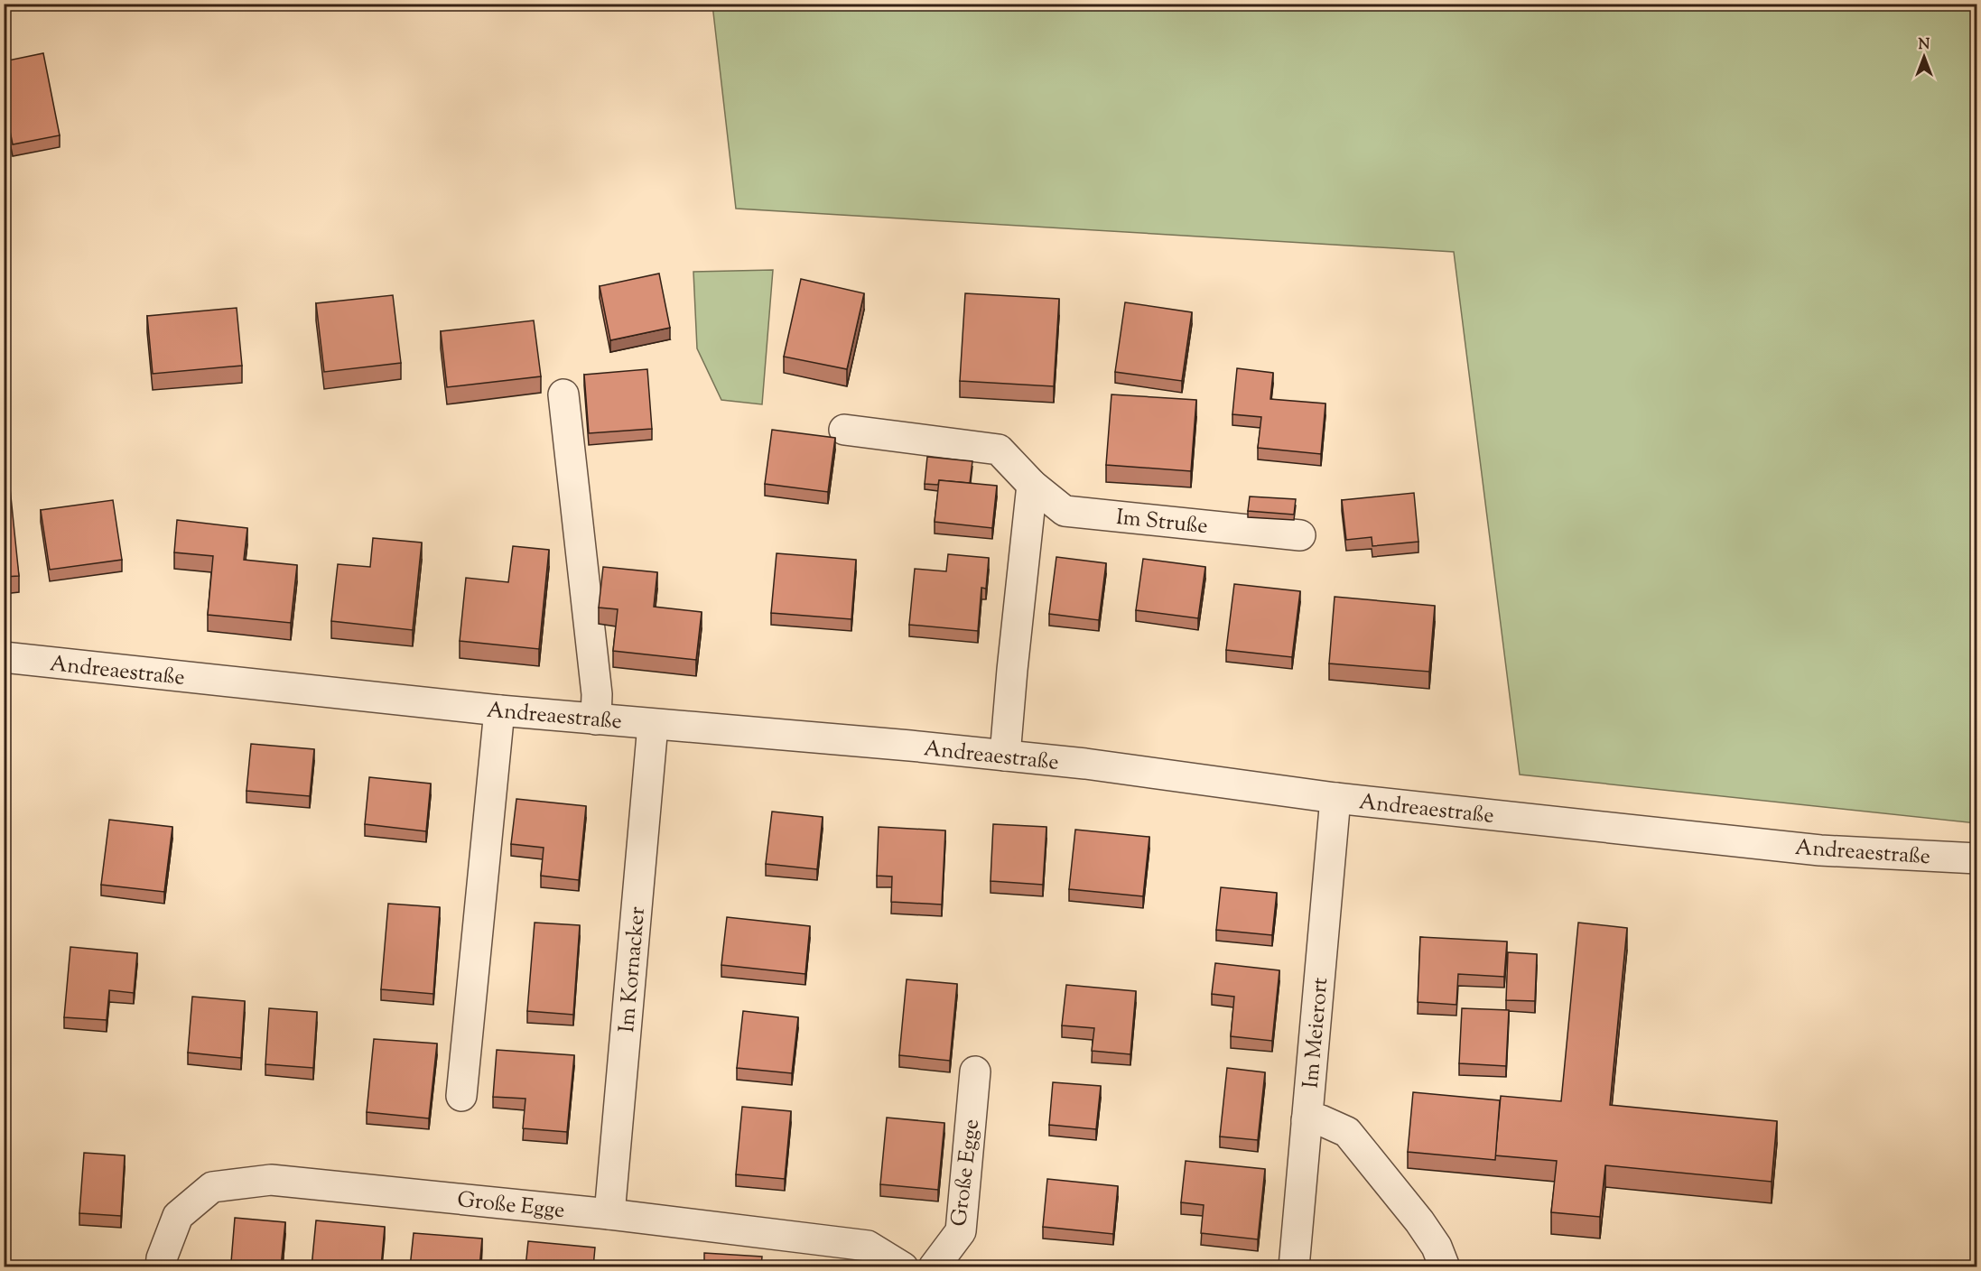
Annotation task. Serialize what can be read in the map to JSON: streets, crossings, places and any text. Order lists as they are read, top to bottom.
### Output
{
  "streets": {
    "street": [
      "Im Struße",
      "Andreaestraße",
      "Im Kornacker",
      "Im Meierort",
      "Große Egge"
    ]
  },
  "crossings": [
    ["Andreaestraße", "Im Kornacker"],
    ["Andreaestraße", "Im Meierort"],
    ["Im Kornacker", "Große Egge"]
  ],
  "north": "top"
}
